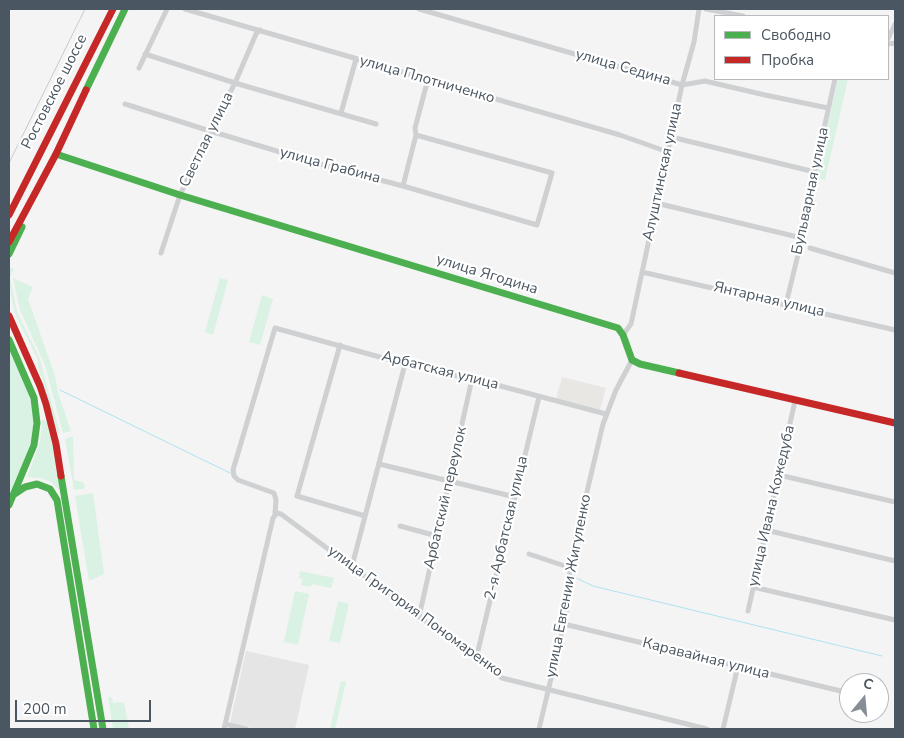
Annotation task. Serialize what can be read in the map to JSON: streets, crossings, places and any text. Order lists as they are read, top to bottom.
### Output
{
  "streets": {
    "main road": ["Ростовское шоссе", "улица Ягодина"],
    "street": [
      "улица Седина",
      "улица Плотниченко",
      "Светлая улица",
      "улица Грабина",
      "Алуштинская улица",
      "Бульварная улица",
      "Янтарная улица",
      "Арбатская улица",
      "Арбатский переулок",
      "улица Ивана Кожедуба",
      "2-я Арбатская улица",
      "улица Евгении Жигуленко",
      "улица Григория Пономаренко",
      "Каравайная улица"
    ]
  },
  "crossings": [
    ["улица Седина", "Алуштинская улица"],
    ["улица Седина", "Бульварная улица"],
    ["улица Плотниченко", "Светлая улица"],
    ["улица Плотниченко", "Алуштинская улица"],
    ["Ростовское шоссе", "улица Ягодина"],
    ["Светлая улица", "улица Грабина"],
    ["Светлая улица", "улица Ягодина"],
    ["Алуштинская улица", "улица Ягодина"],
    ["Алуштинская улица", "Янтарная улица"],
    ["Бульварная улица", "Янтарная улица"],
    ["Арбатская улица", "Арбатский переулок"],
    ["Арбатская улица", "2-я Арбатская улица"],
    ["Арбатская улица", "улица Евгении Жигуленко"],
    ["Арбатская улица", "улица Григория Пономаренко"],
    ["Арбатский переулок", "улица Григория Пономаренко"],
    ["2-я Арбатская улица", "улица Григория Пономаренко"],
    ["улица Евгении Жигуленко", "улица Григория Пономаренко"],
    ["улица Евгении Жигуленко", "Каравайная улица"]
  ],
  "legend": ["Свободно", "Пробка"],
  "scale_bar": "200 m",
  "north": "top"
}
